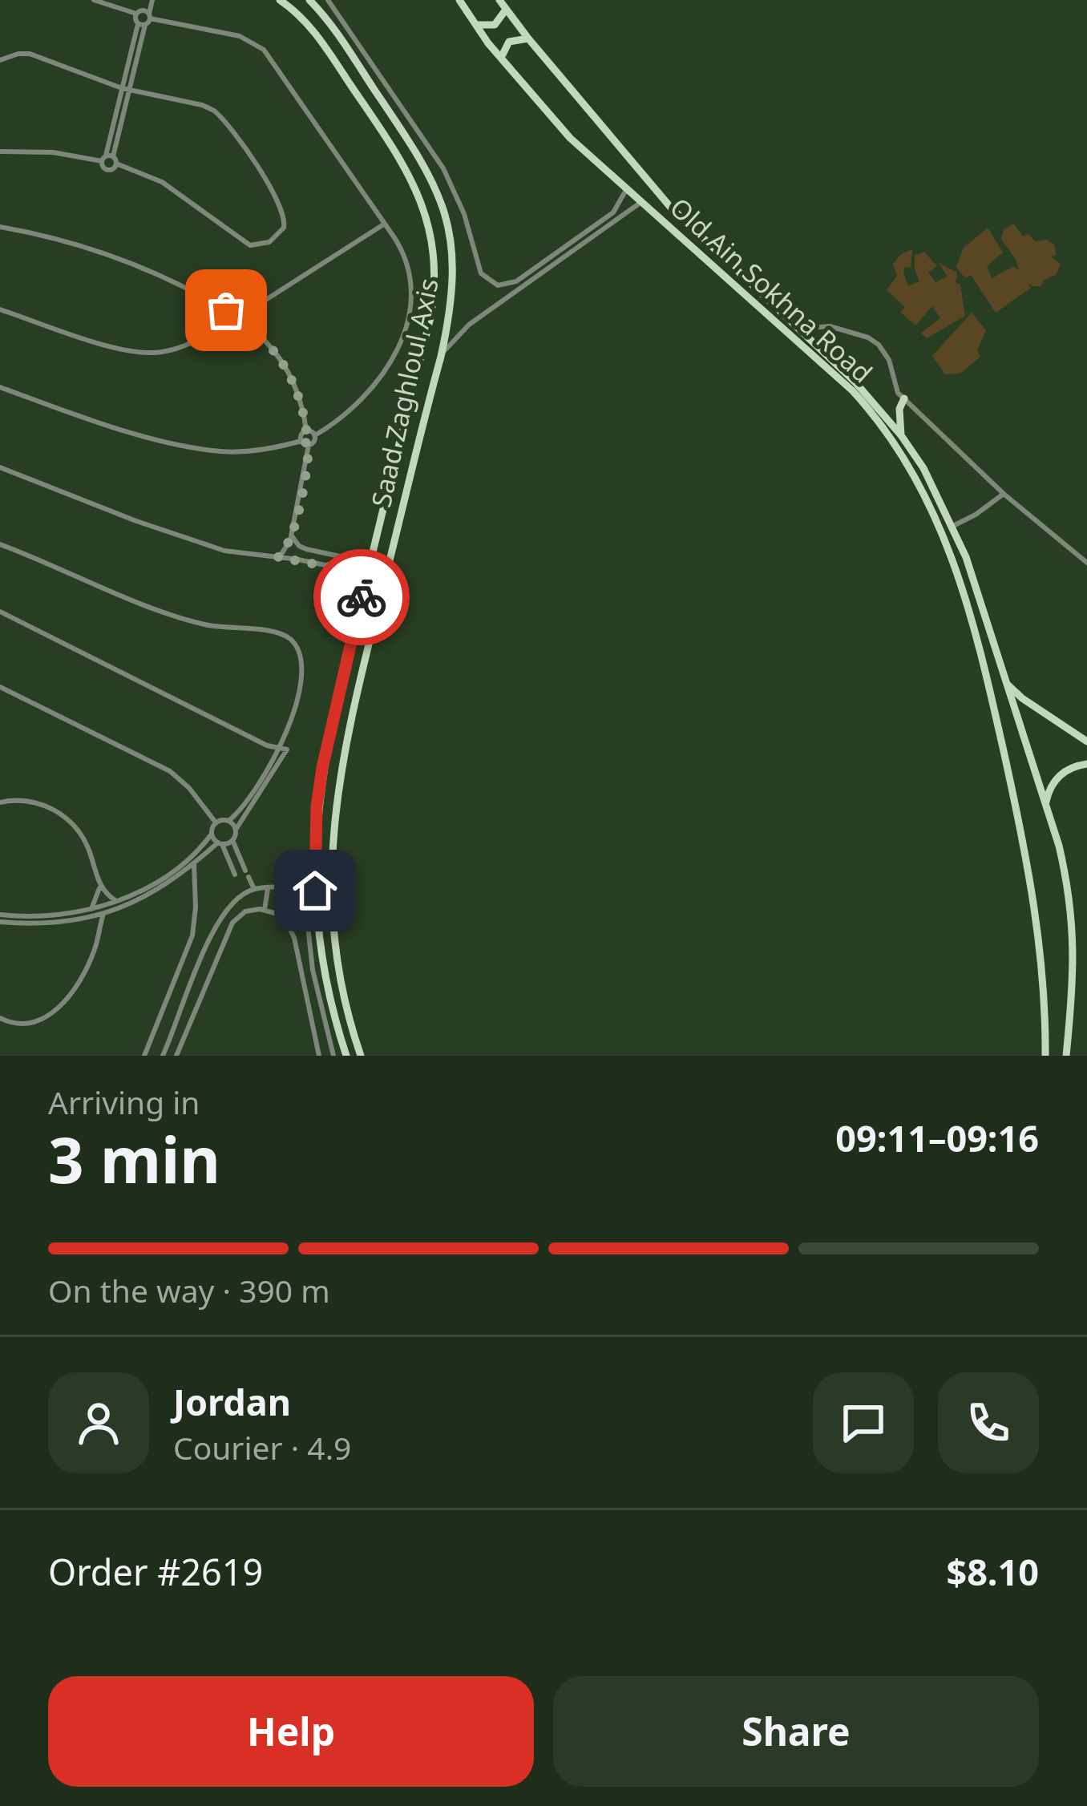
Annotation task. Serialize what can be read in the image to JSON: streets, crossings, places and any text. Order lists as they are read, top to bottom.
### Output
{
  "streets": {
    "main road": ["Old Ain Sokhna Road", "Saad Zaghloul Axis"]
  },
  "page": {
    "heading": ["3 min", "Arriving in", "09:11–09:16"],
    "panel": [
      "Jordan",
      "Courier · 4.9",
      "Order #2619",
      "$8.10"
    ],
    "bar": "On the way · 390 m",
    "buttons": ["Help", "Share"]
  }
}
